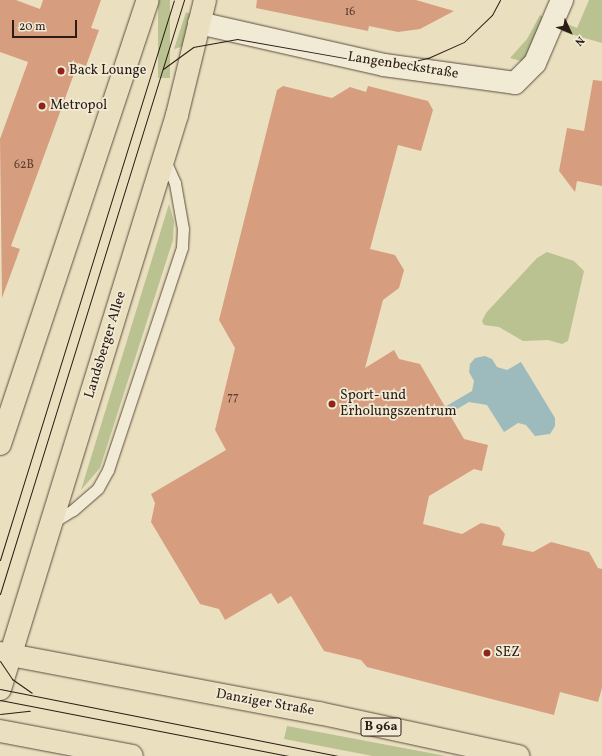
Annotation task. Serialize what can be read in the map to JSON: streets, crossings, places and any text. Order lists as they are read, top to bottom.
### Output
{
  "streets": {
    "main road": ["Landsberger Allee", "Danziger Straße", "B 96a"],
    "street": ["Langenbeckstraße"]
  },
  "crossings": [
    ["Langenbeckstraße", "Landsberger Allee"],
    ["Landsberger Allee", "Danziger Straße"]
  ],
  "places": [
    "Back Lounge",
    "Metropol",
    "Sport- und Erholungszentrum",
    "SEZ"
  ],
  "house_numbers": ["16", "62B", "77"],
  "scale_bar": "20 m",
  "north": "bottom right"
}
